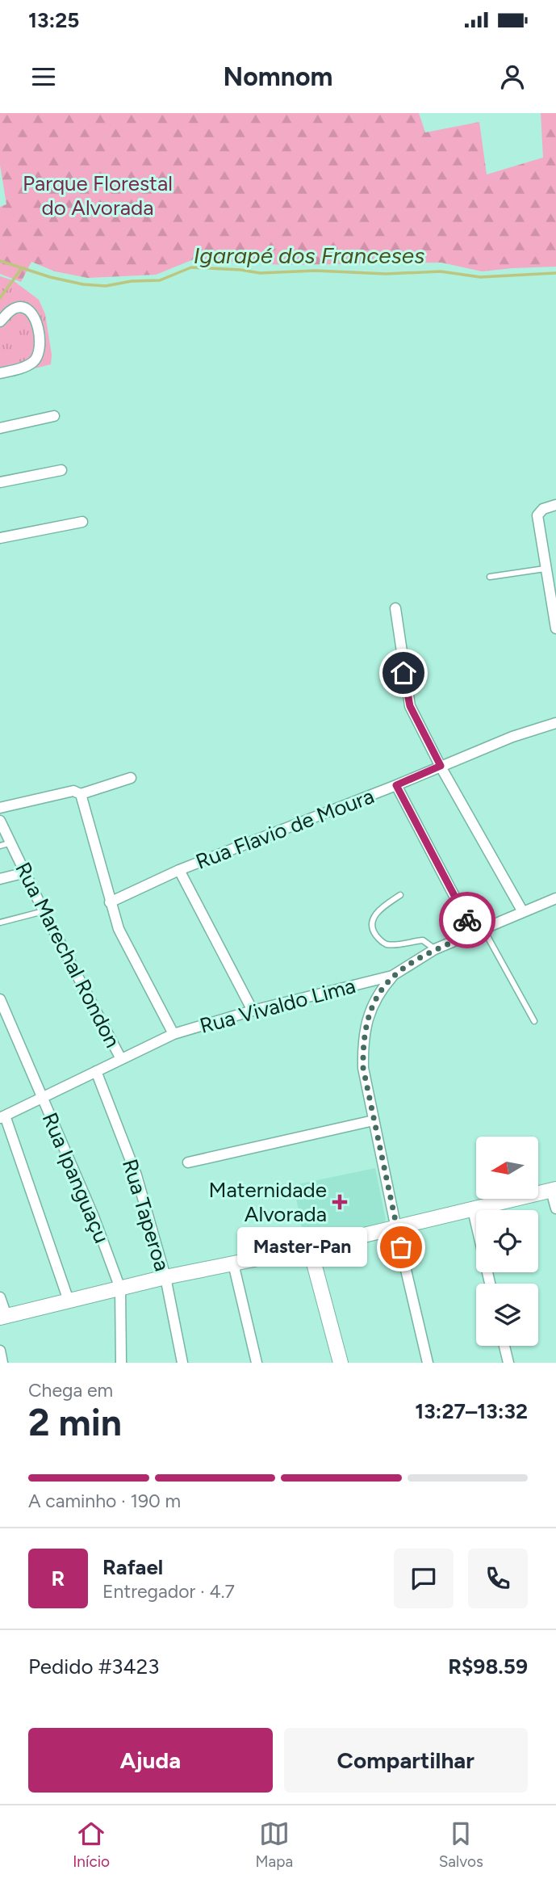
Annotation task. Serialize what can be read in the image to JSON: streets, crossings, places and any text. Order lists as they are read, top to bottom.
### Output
{
  "streets": {
    "street": [
      "Rua Flavio de Moura",
      "Rua Marechal Rondon",
      "Rua Vivaldo Lima",
      "Rua Ipanguaçu",
      "Rua Taperoa"
    ]
  },
  "crossings": [
    ["Rua Marechal Rondon", "Rua Vivaldo Lima"],
    ["Rua Vivaldo Lima", "Rua Ipanguaçu"],
    ["Rua Vivaldo Lima", "Rua Taperoa"]
  ],
  "water": ["Igarapé dos Franceses"],
  "parks": ["Parque Florestal do Alvorada"],
  "places": {
    "health": ["Maternidade Alvorada"],
    "other": ["Master-Pan"]
  },
  "north": "left",
  "page": {
    "status": "13:25",
    "header": "Nomnom",
    "bubble": "Master-Pan",
    "heading": ["2 min", "Chega em", "13:27–13:32"],
    "panel": [
      "Rafael",
      "Entregador · 4.7",
      "Pedido #3423",
      "R$98.59"
    ],
    "bar": "A caminho · 190 m",
    "round": "R",
    "buttons": ["Ajuda", "Compartilhar"],
    "tabs": ["Início", "Mapa", "Salvos"]
  }
}
